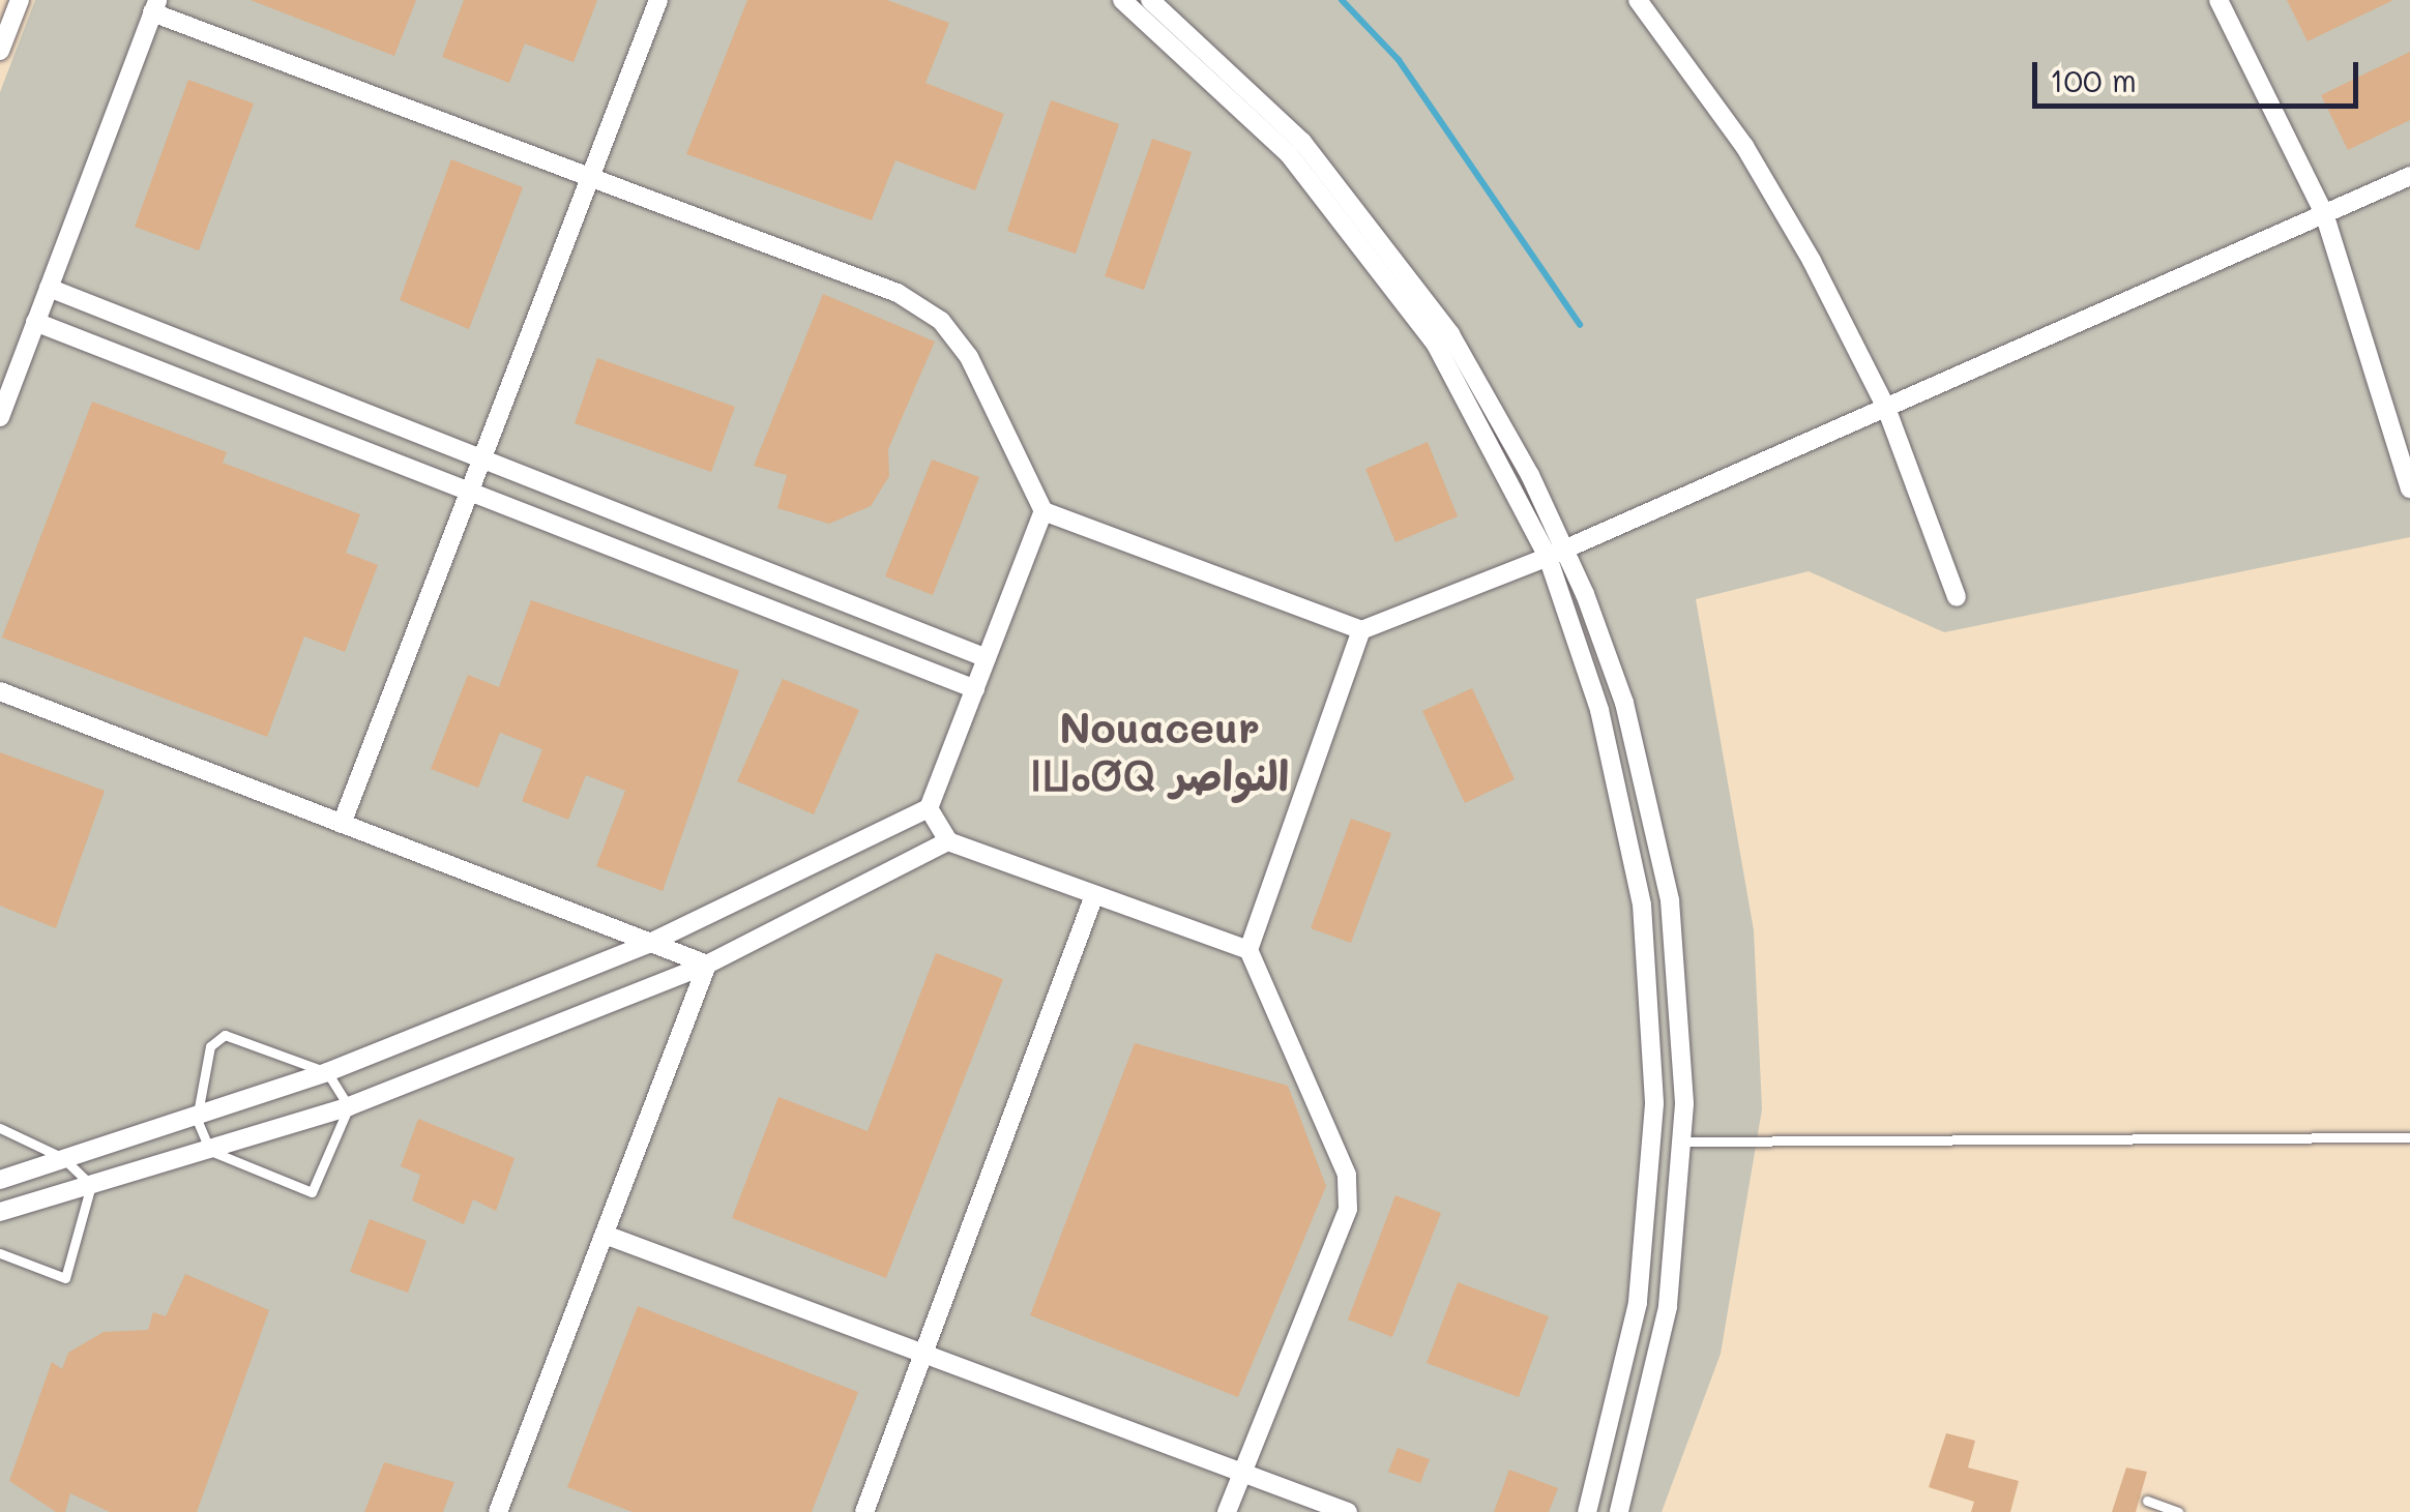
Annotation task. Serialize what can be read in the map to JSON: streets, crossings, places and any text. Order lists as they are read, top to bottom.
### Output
{
  "districts": ["Nouaceur ⵏⵡⴰⵚⵕ النواصر"],
  "scale_bar": "100 m"
}
